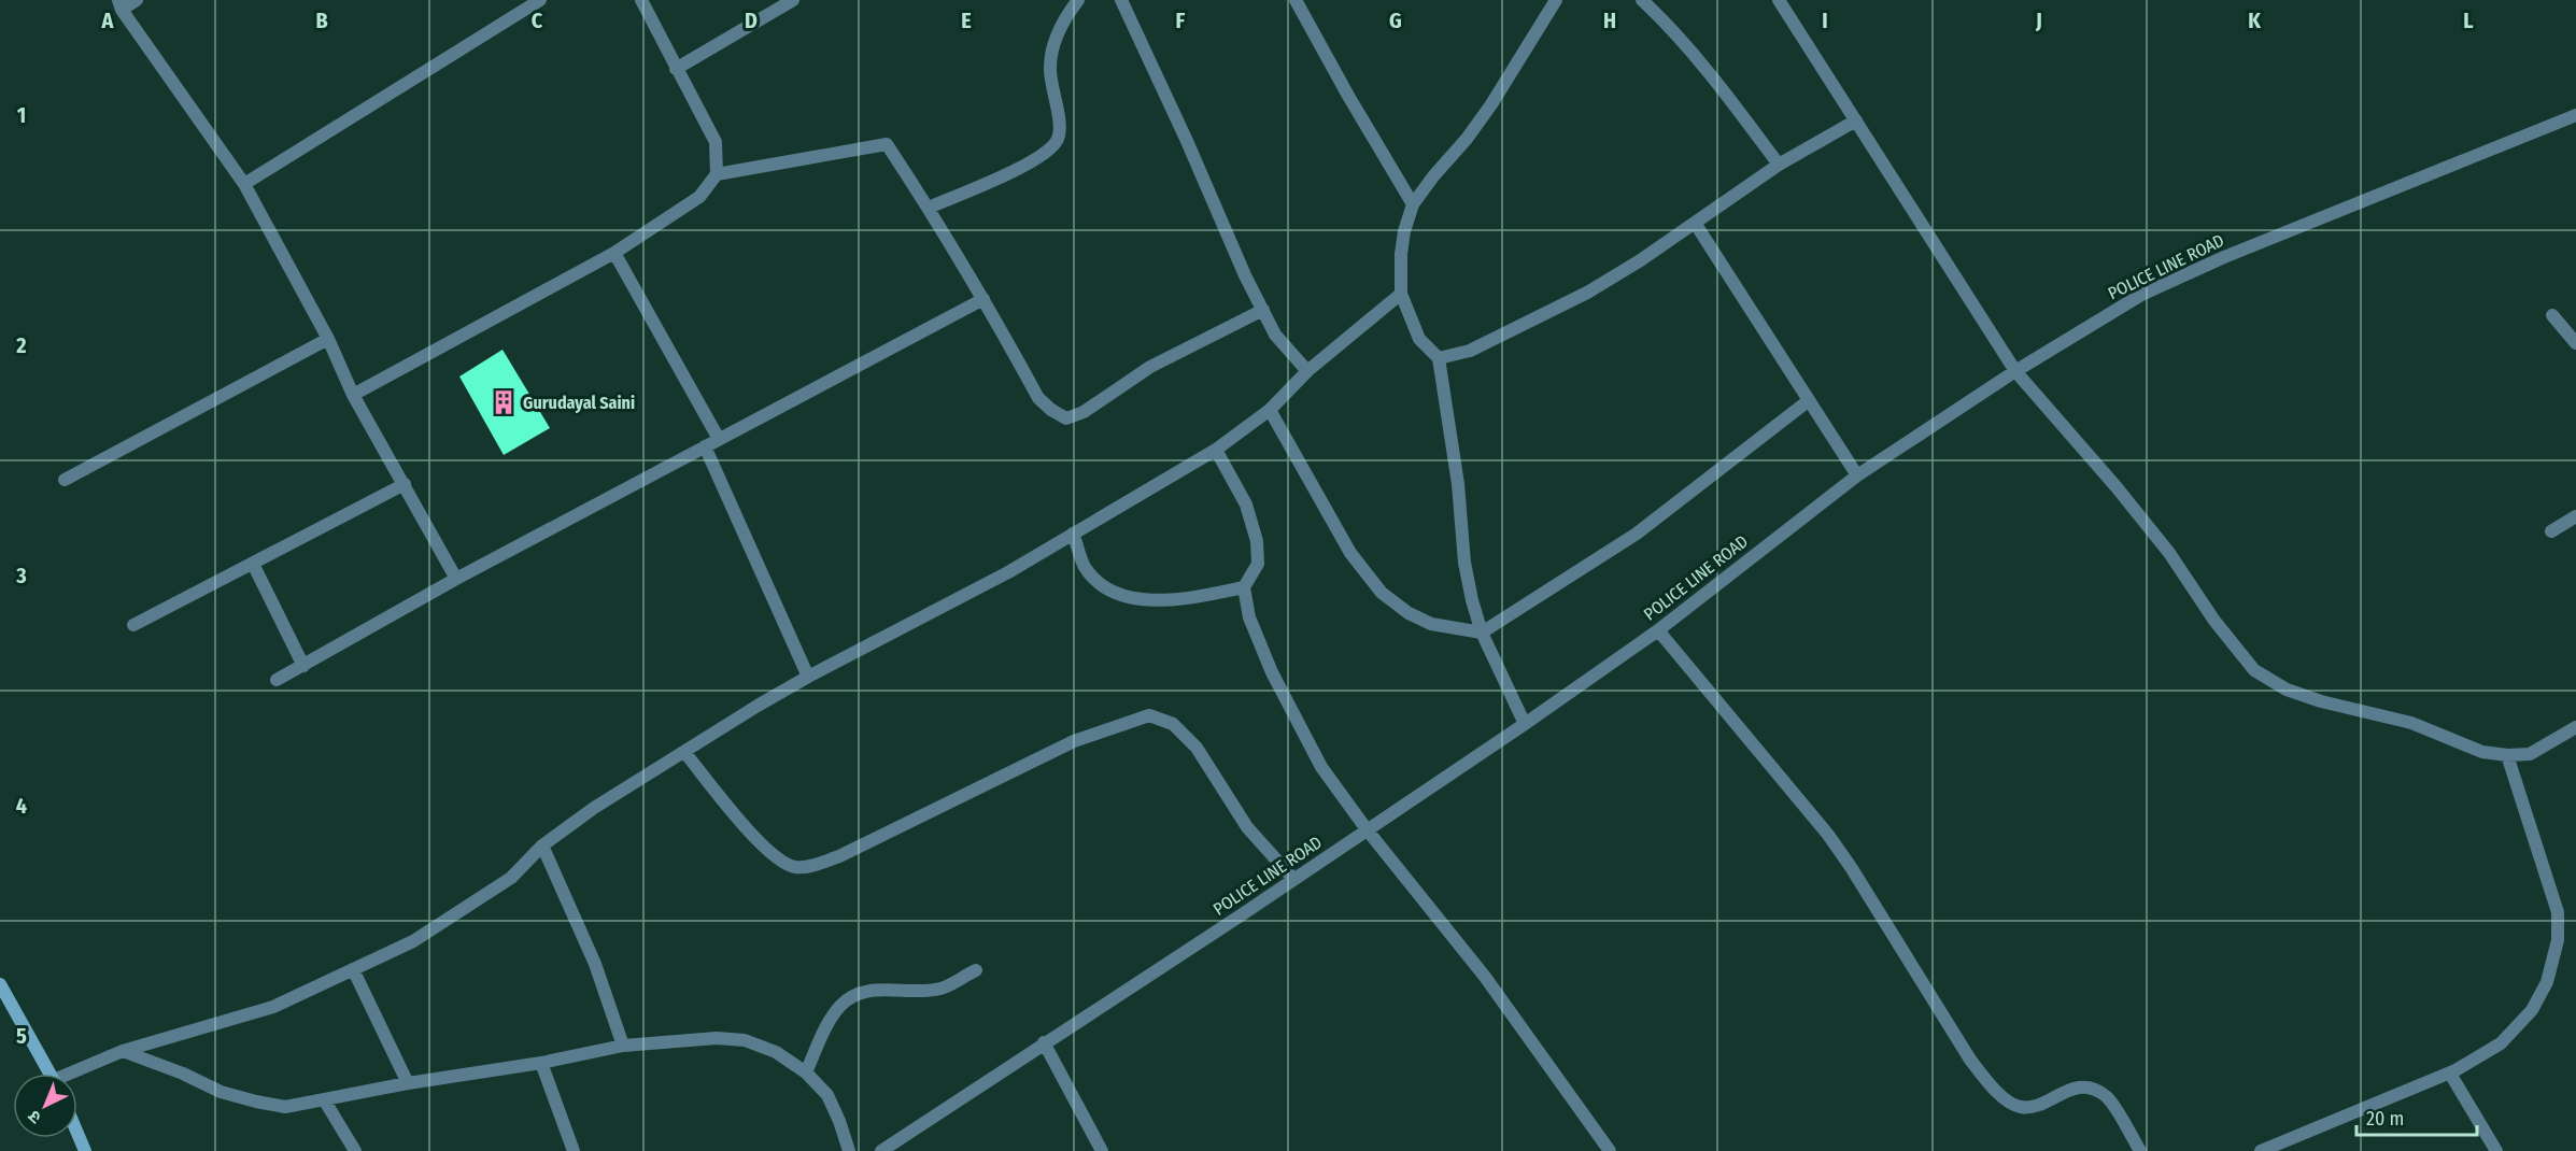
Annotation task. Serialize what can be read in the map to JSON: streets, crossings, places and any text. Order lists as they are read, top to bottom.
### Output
{
  "streets": {
    "street": ["POLICE LINE ROAD"]
  },
  "places": {
    "building": ["Gurudayal Saini"]
  },
  "scale_bar": "20 m",
  "north": "bottom left",
  "grid": {
    "columns": [
      "A",
      "B",
      "C",
      "D",
      "E",
      "F",
      "G",
      "H",
      "I",
      "J",
      "K",
      "L"
    ],
    "rows": [
      "1",
      "2",
      "3",
      "4",
      "5"
    ]
  }
}
